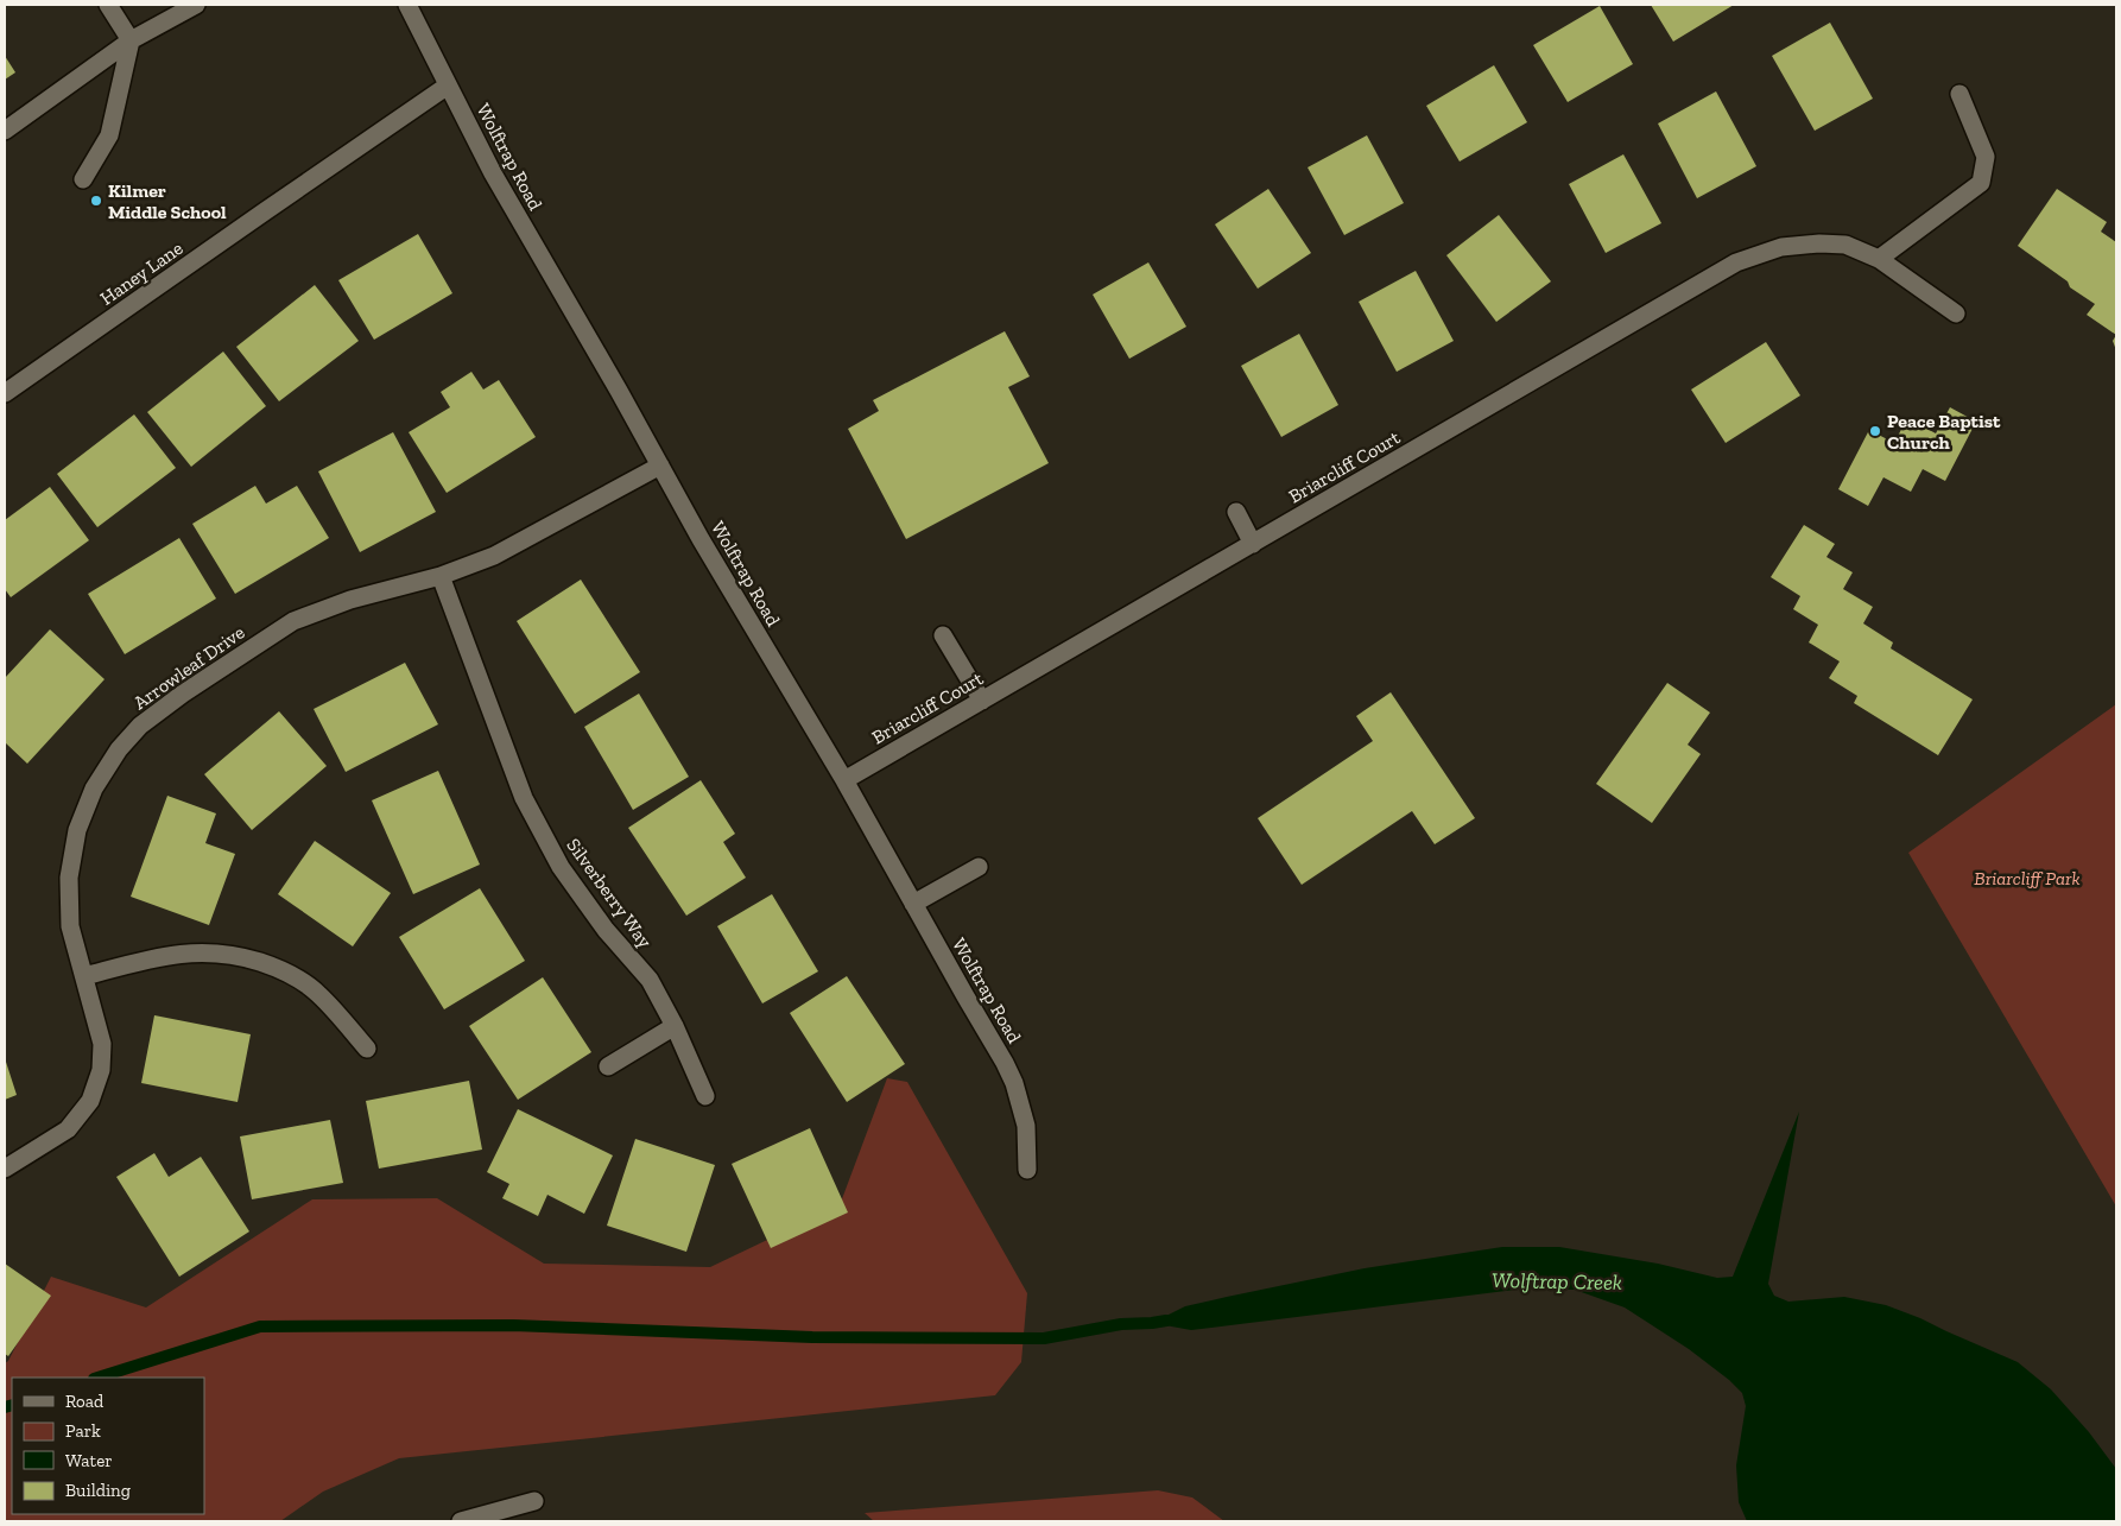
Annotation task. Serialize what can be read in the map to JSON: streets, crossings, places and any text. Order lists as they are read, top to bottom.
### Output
{
  "streets": {
    "street": [
      "Wolftrap Road",
      "Haney Lane",
      "Briarcliff Court",
      "Arrowleaf Drive",
      "Silverberry Way"
    ]
  },
  "crossings": [
    ["Wolftrap Road", "Haney Lane"],
    ["Wolftrap Road", "Briarcliff Court"],
    ["Wolftrap Road", "Arrowleaf Drive"],
    ["Arrowleaf Drive", "Silverberry Way"]
  ],
  "water": ["Wolftrap Creek"],
  "parks": ["Briarcliff Park"],
  "places": ["Kilmer Middle School", "Peace Baptist Church"],
  "legend": [
    "Road",
    "Park",
    "Water",
    "Building"
  ]
}
